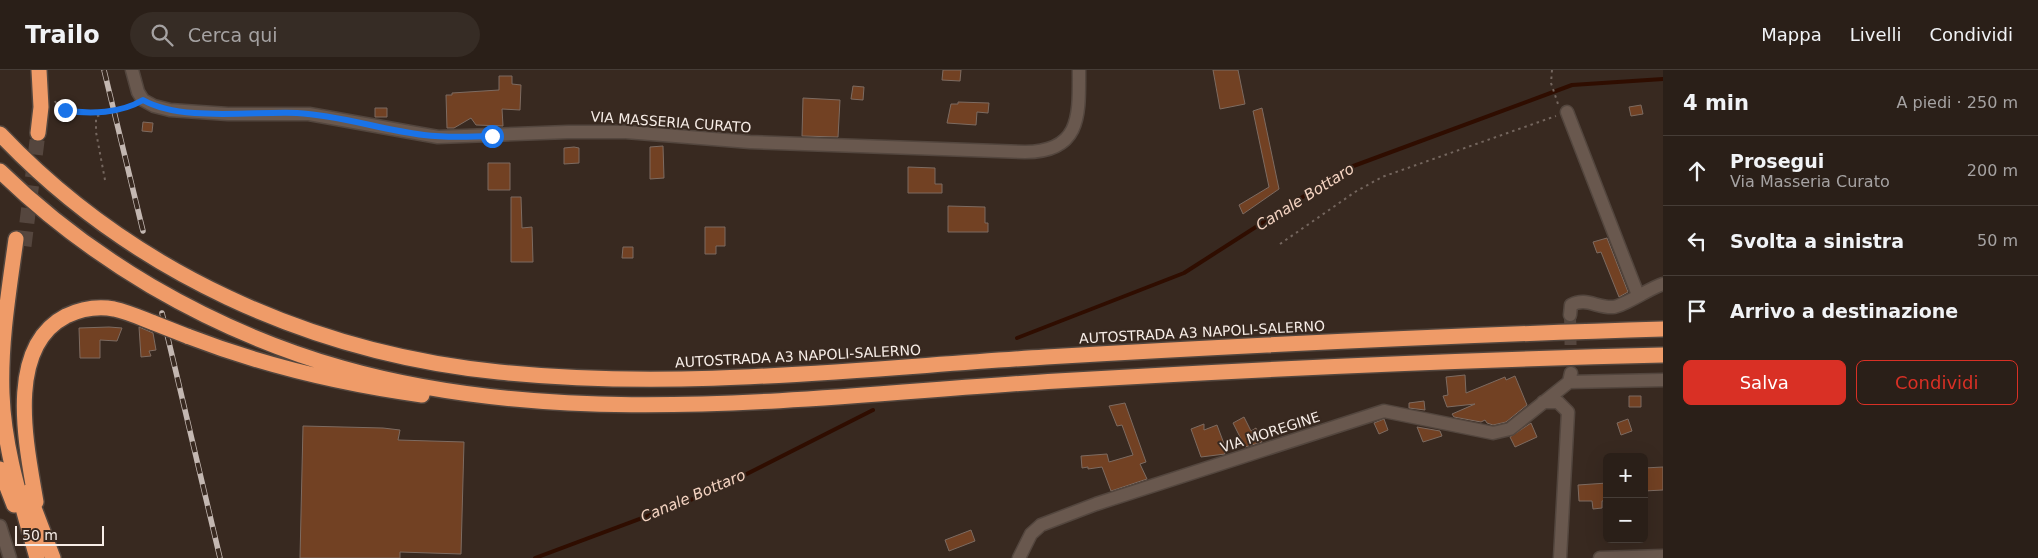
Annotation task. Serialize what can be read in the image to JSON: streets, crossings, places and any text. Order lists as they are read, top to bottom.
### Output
{
  "streets": {
    "highway": ["AUTOSTRADA A3 NAPOLI-SALERNO"],
    "street": ["VIA MASSERIA CURATO", "VIA MOREGINE"]
  },
  "water": ["Canale Bottaro"],
  "scale_bar": "50 m",
  "page": {
    "header": "Trailo",
    "search": "Cerca qui",
    "nav": ["Mappa", "Livelli", "Condividi"],
    "heading": ["4 min", "A piedi · 250 m"],
    "list": [
      ["Prosegui", "Via Masseria Curato", "200 m"],
      ["Svolta a sinistra", "50 m"],
      "Arrivo a destinazione"
    ],
    "buttons": ["Salva", "Condividi"],
    "map_buttons": ["+", "−"],
    "scale": "50 m"
  }
}
